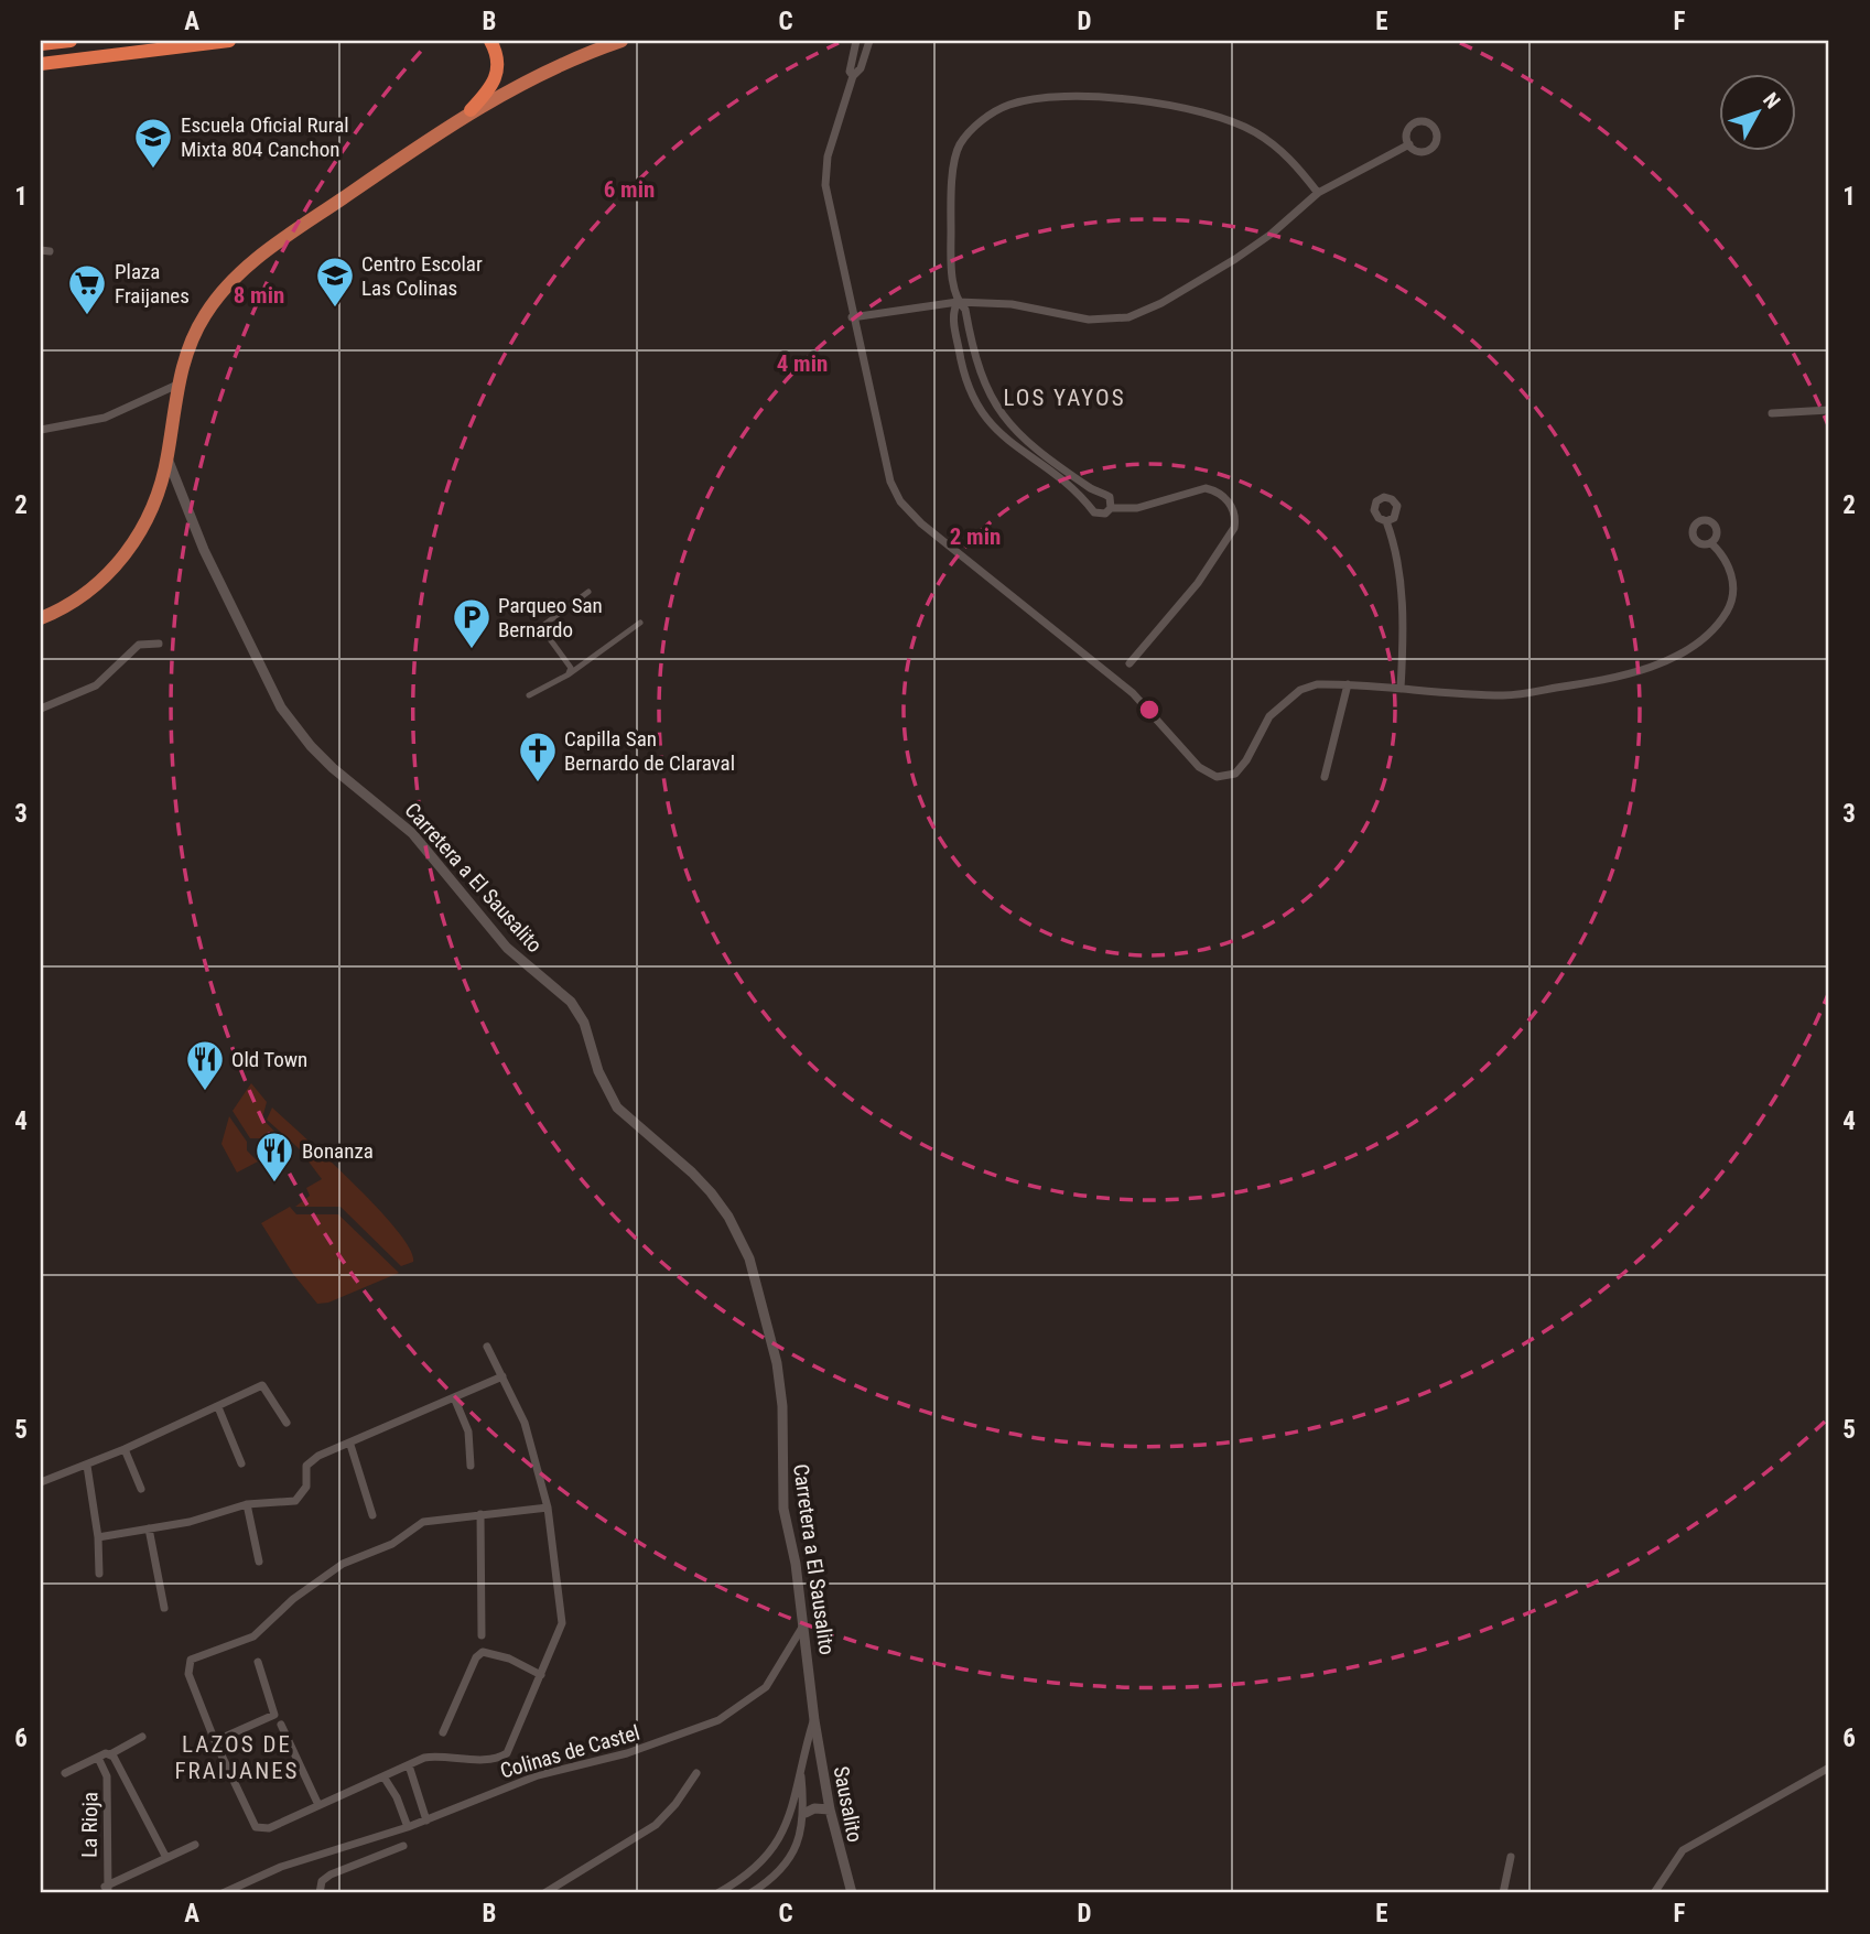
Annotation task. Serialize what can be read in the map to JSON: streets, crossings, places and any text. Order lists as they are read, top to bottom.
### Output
{
  "streets": {
    "street": [
      "Carretera a El Sausalito",
      "Colinas de Castel",
      "Sausalito",
      "La Rioja"
    ]
  },
  "crossings": [
    ["Carretera a El Sausalito", "Colinas de Castel"],
    ["Carretera a El Sausalito", "Sausalito"]
  ],
  "districts": ["LOS YAYOS", "LAZOS DE FRAIJANES"],
  "places": {
    "school or university": ["Escuela Oficial Rural Mixta 804 Canchon", "Centro Escolar Las Colinas"],
    "supermarket": ["Plaza Fraijanes"],
    "parking": ["Parqueo San Bernardo"],
    "church": ["Capilla San Bernardo de Claraval"],
    "restaurant": ["Old Town", "Bonanza"]
  },
  "north": "top right",
  "grid": {
    "columns": [
      "A",
      "B",
      "C",
      "D",
      "E",
      "F"
    ],
    "rows": [
      "1",
      "2",
      "3",
      "4",
      "5",
      "6"
    ]
  },
  "rings": [
    "6 min",
    "8 min",
    "4 min",
    "2 min"
  ]
}
